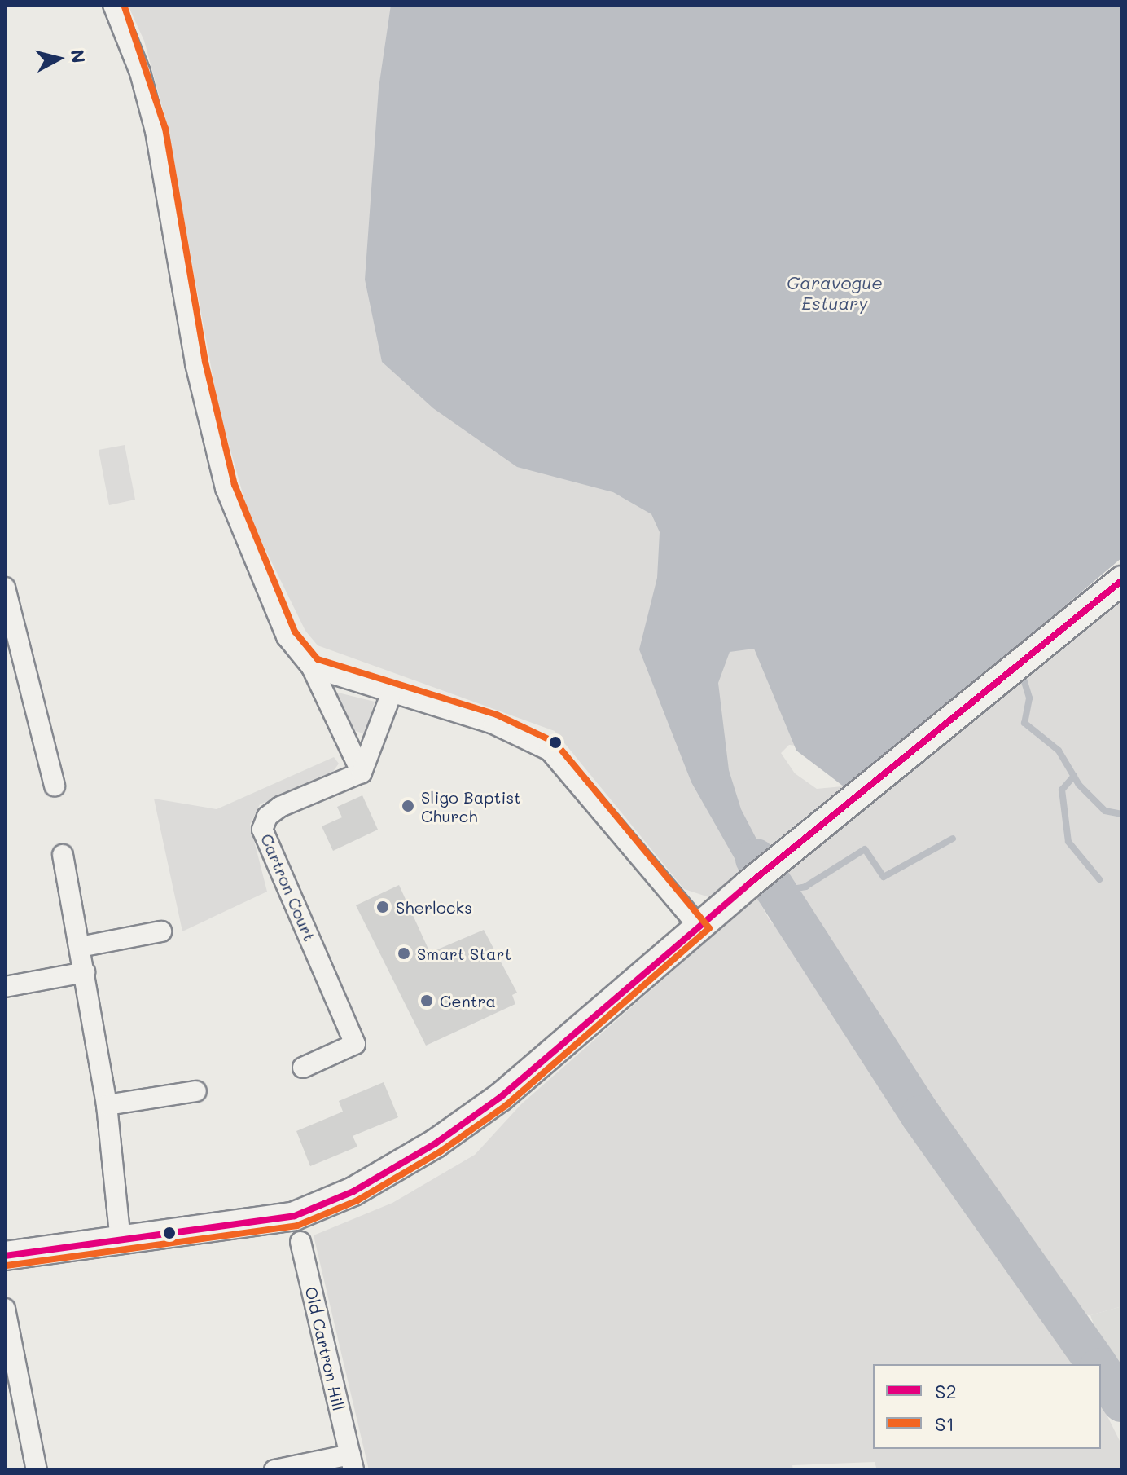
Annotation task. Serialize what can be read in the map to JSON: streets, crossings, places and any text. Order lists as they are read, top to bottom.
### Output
{
  "streets": {
    "street": ["Cartron Court", "Old Cartron Hill"]
  },
  "water": ["Garavogue Estuary"],
  "places": [
    "Sligo Baptist Church",
    "Sherlocks",
    "Smart Start",
    "Centra"
  ],
  "lines": ["transit line S1", "transit line S2"],
  "legend": ["S2", "S1"],
  "north": "right"
}
